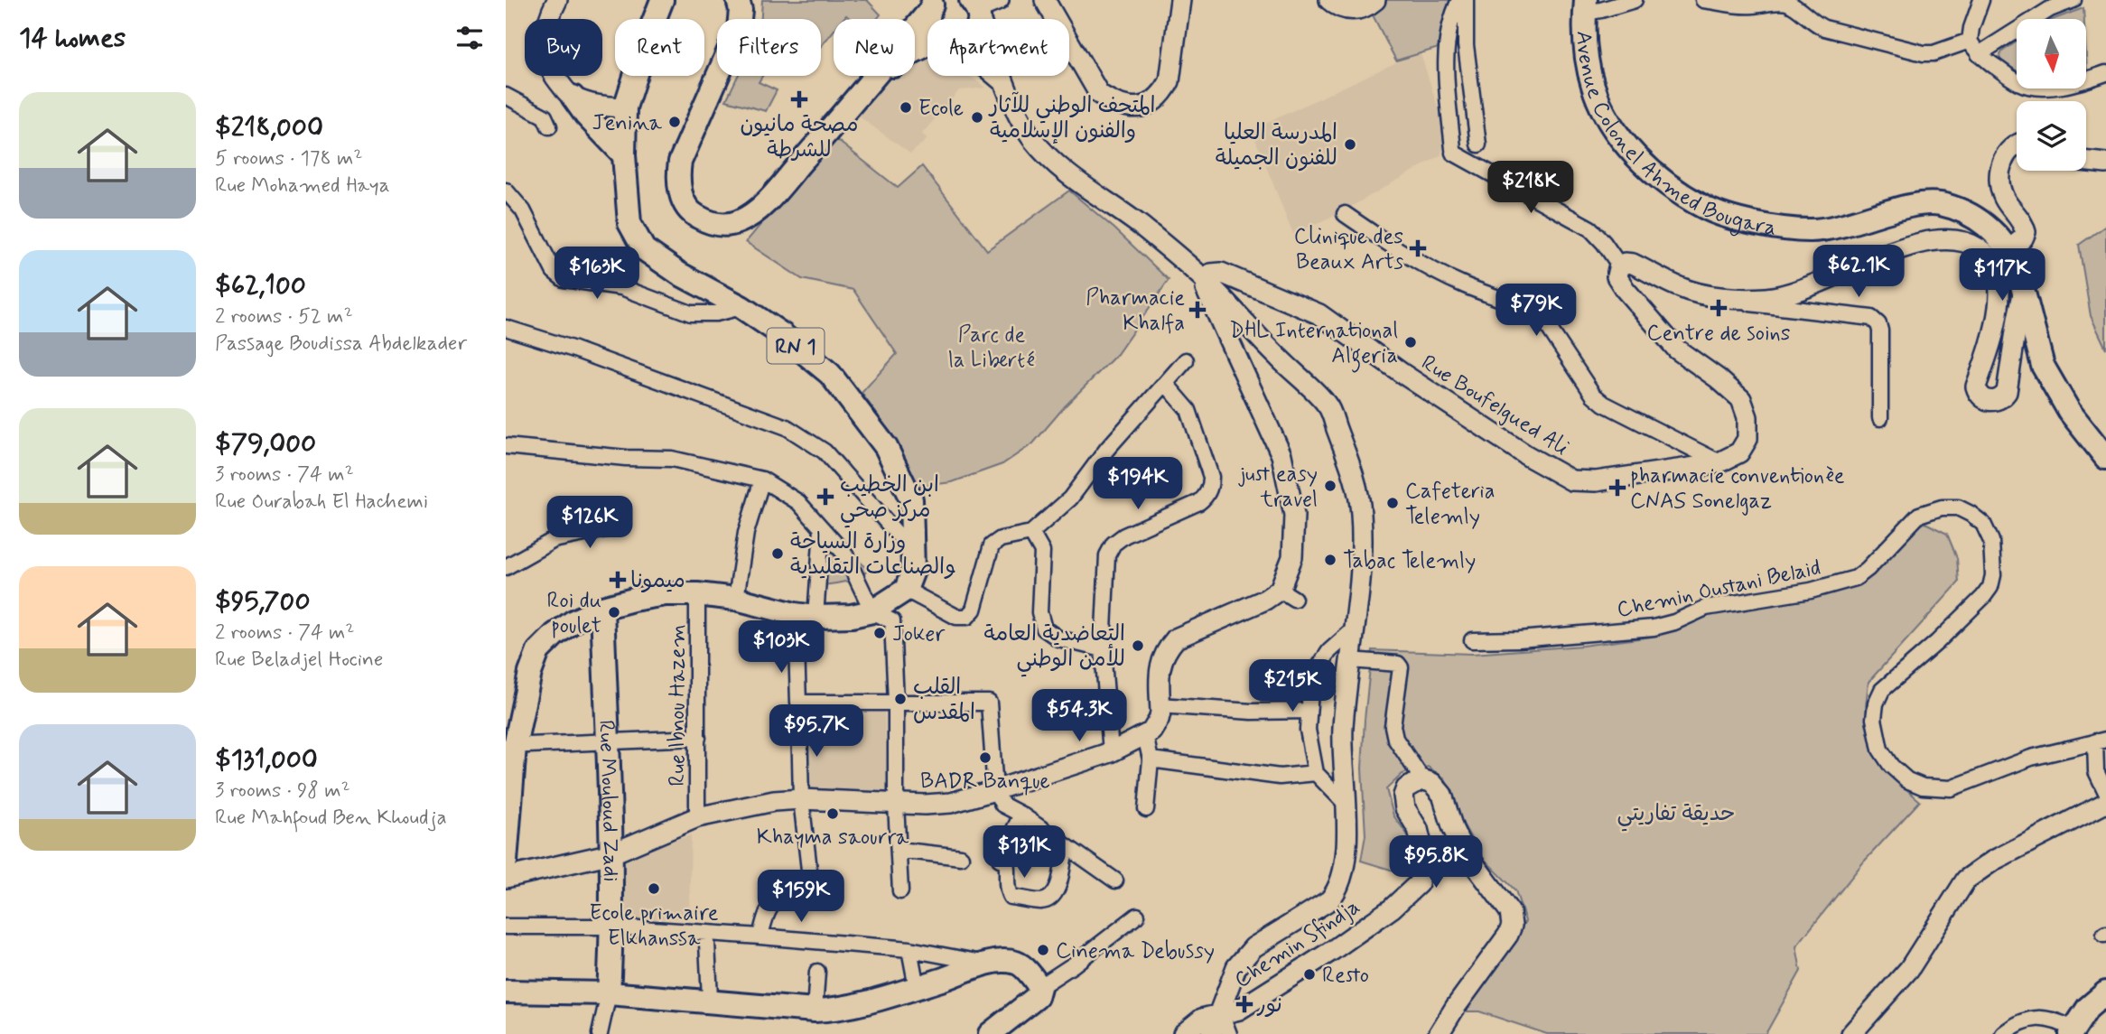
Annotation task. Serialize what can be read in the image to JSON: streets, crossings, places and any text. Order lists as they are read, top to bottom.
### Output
{
  "streets": {
    "main road": ["Avenue Colonel Ahmed Bougara", "RN 1", "Rue Mouloud Zadi"],
    "street": [
      "Rue Boufelgued Ali",
      "Chemin Oustani Belaid",
      "Rue Ibnou Hazem",
      "Chemin Sfindja"
    ]
  },
  "parks": ["Parc de la Liberté", "حديقة تفاريتي"],
  "places": {
    "health": [
      "مصحة مانيون للشرطة",
      "Clinique des Beaux Arts",
      "Centre de soins",
      "Pharmacie Khalfa",
      "pharmacie conventionèe CNAS Sonelgaz",
      "ابن الخطيب مركز صحي",
      "ميمونا",
      "نور"
    ],
    "other": [
      "Ecole",
      "المتحف الوطني للآثار والفنون الإسلامية",
      "Jenina",
      "المدرسة العليا للفنون الجميلة",
      "DHL International Algeria",
      "just easy travel",
      "Cafeteria Telemly",
      "وزارة السياحة والصناعات التقليدية",
      "Tabac Telemly",
      "Roi du poulet",
      "Joker",
      "التعاضدية العامة للأمن الوطني",
      "القلب المقدس",
      "BADR Banque",
      "Khayma saourra",
      "Ecole primaire Elkhanssa",
      "Cinema Debussy",
      "Resto"
    ]
  },
  "north": "bottom",
  "page": {
    "heading": "14 homes",
    "chip": [
      "Buy",
      "Rent",
      "Filters",
      "New",
      "Apartment"
    ],
    "list": [
      {
        "name": "$218,000",
        "note": "5 rooms · 178 m² · Rue Mohamed Haya"
      },
      {
        "name": "$62,100",
        "note": "2 rooms · 52 m² · Passage Boudissa Abdelkader"
      },
      {
        "name": "$79,000",
        "note": "3 rooms · 74 m² · Rue Ourabah El Hachemi"
      },
      {
        "name": "$95,700",
        "note": "2 rooms · 74 m² · Rue Beladjel Hocine"
      },
      {
        "name": "$131,000",
        "note": "3 rooms · 98 m² · Rue Mahfoud Ben Khoudja"
      }
    ],
    "price": [
      "$218K",
      "$62.1K",
      "$163K",
      "$117K",
      "$79K",
      "$194K",
      "$126K",
      "$103K",
      "$215K",
      "$54.3K",
      "$95.7K",
      "$131K",
      "$95.8K",
      "$159K"
    ]
  }
}
